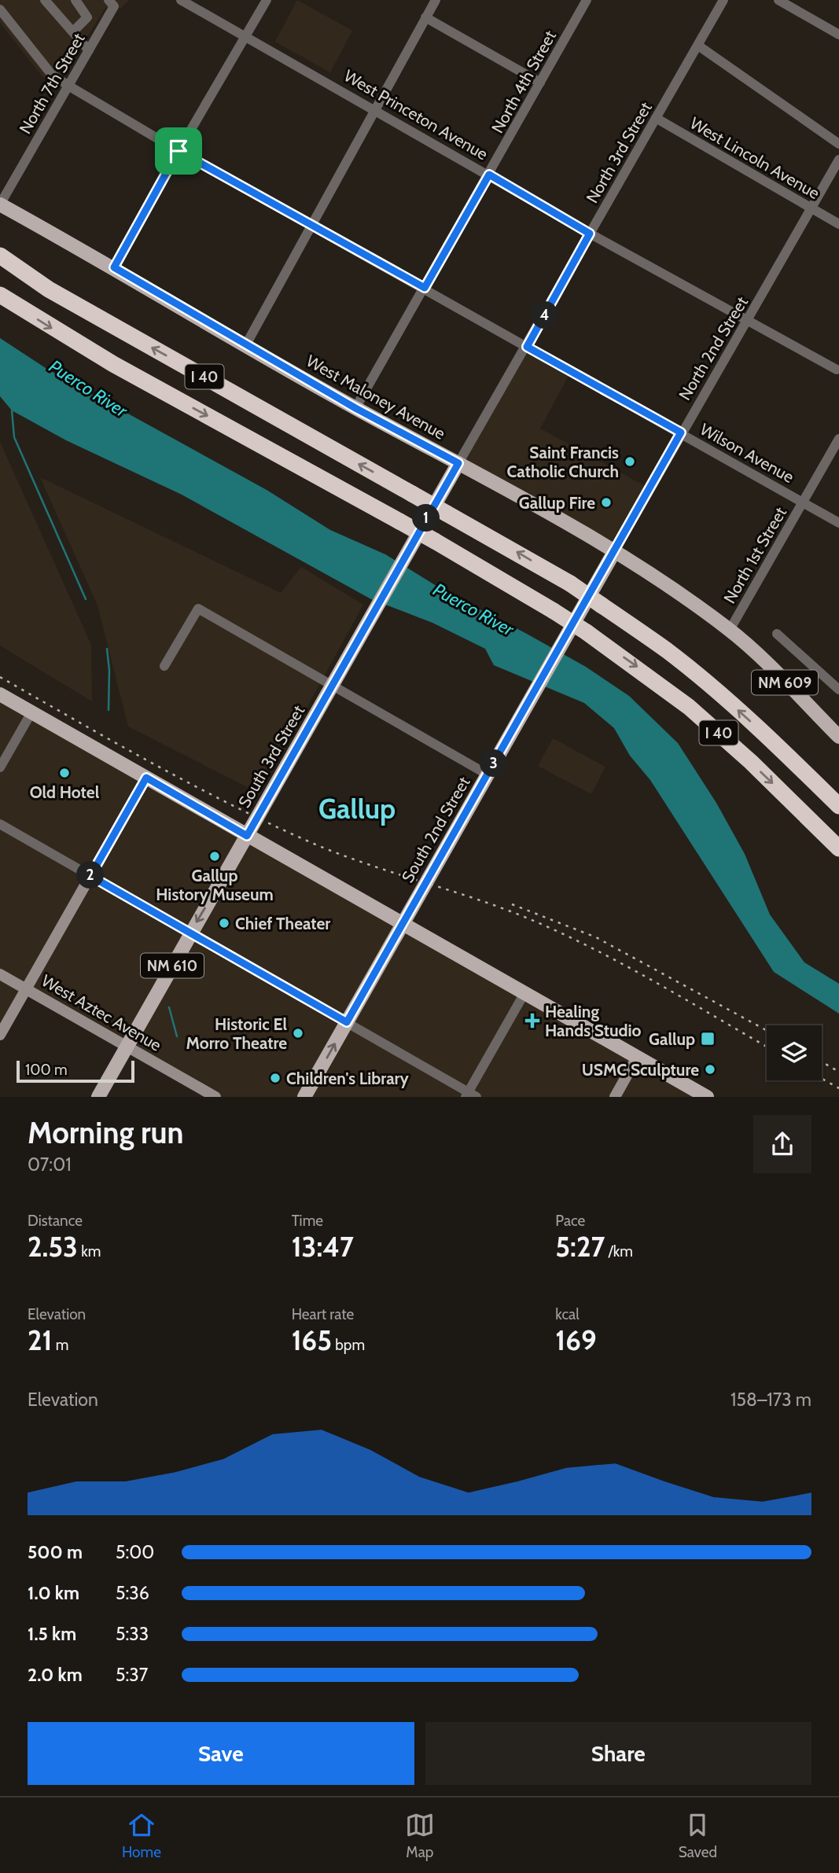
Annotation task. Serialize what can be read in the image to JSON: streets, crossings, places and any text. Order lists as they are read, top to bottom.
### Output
{
  "streets": {
    "highway": ["I 40"],
    "main road": [
      "West Maloney Avenue",
      "NM 609",
      "South 3rd Street",
      "South 2nd Street",
      "NM 610"
    ],
    "street": [
      "North 4th Street",
      "North 7th Street",
      "West Princeton Avenue",
      "North 3rd Street",
      "West Lincoln Avenue",
      "North 2nd Street",
      "Wilson Avenue",
      "North 1st Street",
      "West Aztec Avenue"
    ]
  },
  "crossings": [
    ["North 4th Street", "West Princeton Avenue"],
    ["North 4th Street", "West Maloney Avenue"],
    ["North 4th Street", "Wilson Avenue"],
    ["North 7th Street", "West Maloney Avenue"],
    ["North 7th Street", "Wilson Avenue"],
    ["West Princeton Avenue", "North 3rd Street"],
    ["West Princeton Avenue", "North 2nd Street"],
    ["North 3rd Street", "West Lincoln Avenue"],
    ["North 3rd Street", "West Maloney Avenue"],
    ["North 3rd Street", "Wilson Avenue"],
    ["North 3rd Street", "South 3rd Street"],
    ["West Lincoln Avenue", "North 2nd Street"],
    ["North 2nd Street", "West Maloney Avenue"],
    ["North 2nd Street", "Wilson Avenue"],
    ["North 2nd Street", "South 2nd Street"],
    ["West Maloney Avenue", "North 1st Street"],
    ["West Maloney Avenue", "NM 609"],
    ["West Maloney Avenue", "South 3rd Street"],
    ["West Maloney Avenue", "South 2nd Street"],
    ["Wilson Avenue", "North 1st Street"],
    ["North 1st Street", "NM 609"],
    ["South 3rd Street", "West Aztec Avenue"]
  ],
  "districts": ["Gallup"],
  "water": ["Puerco River"],
  "places": {
    "other": [
      "Saint Francis Catholic Church",
      "Gallup Fire",
      "Old Hotel",
      "Gallup History Museum",
      "Chief Theater",
      "Historic El Morro Theatre",
      "USMC Sculpture",
      "Children's Library"
    ],
    "health": ["Healing Hands Studio"],
    "transit": ["Gallup"]
  },
  "scale_bar": "100 m",
  "page": {
    "pins": [
      "4",
      "1",
      "3",
      "2"
    ],
    "scale": "100 m",
    "heading": ["Morning run", "07:01"],
    "stats": [
      ["Distance", "2.53 km"],
      ["Time", "13:47"],
      ["Pace", "5:27 /km"],
      ["Elevation", "21 m"],
      ["Heart rate", "165 bpm"],
      ["kcal", "169"]
    ],
    "chart": ["Elevation", "158–173 m"],
    "list": [
      {
        "name": "500 m",
        "note": "5:00"
      },
      {
        "name": "1.0 km",
        "note": "5:36"
      },
      {
        "name": "1.5 km",
        "note": "5:33"
      },
      {
        "name": "2.0 km",
        "note": "5:37"
      }
    ],
    "buttons": ["Save", "Share"],
    "tabs": ["Home", "Map", "Saved"]
  }
}
